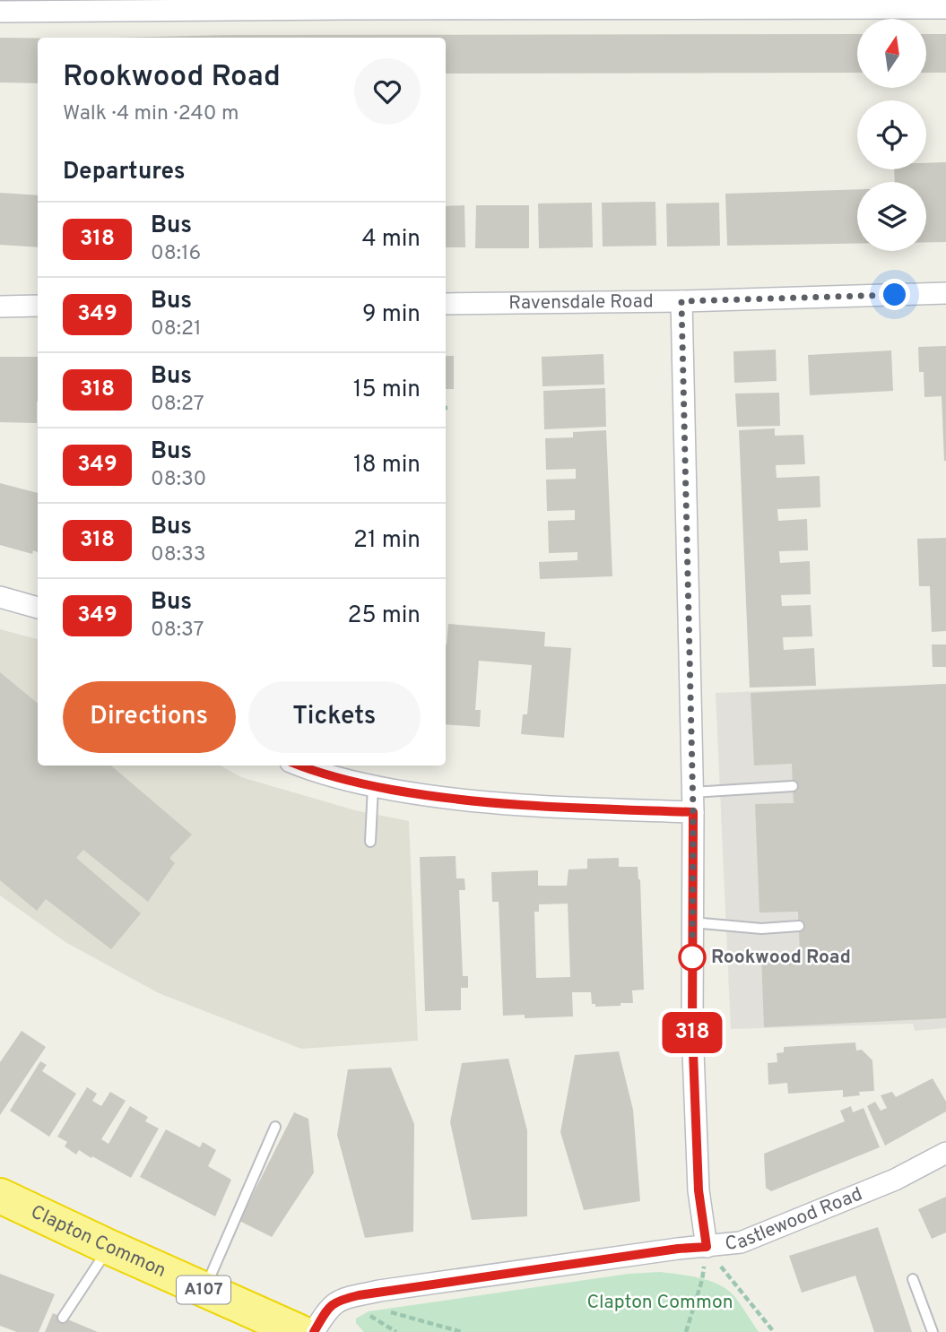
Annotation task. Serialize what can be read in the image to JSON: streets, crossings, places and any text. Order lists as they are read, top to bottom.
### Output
{
  "streets": {
    "highway": ["Clapton Common", "A107"],
    "street": ["Ravensdale Road", "Castlewood Road"]
  },
  "parks": ["Clapton Common"],
  "places": ["Rookwood Road"],
  "lines": ["bus line 318"],
  "north": "top",
  "page": {
    "on_map": "318",
    "heading": [
      ["Rookwood Road", "Walk · 4 min · 240 m"],
      "Departures"
    ],
    "list": [
      {
        "mark": "318",
        "name": "Bus",
        "note": "08:16",
        "value": "4 min"
      },
      {
        "mark": "349",
        "name": "Bus",
        "note": "08:21",
        "value": "9 min"
      },
      {
        "mark": "318",
        "name": "Bus",
        "note": "08:27",
        "value": "15 min"
      },
      {
        "mark": "349",
        "name": "Bus",
        "note": "08:30",
        "value": "18 min"
      },
      {
        "mark": "318",
        "name": "Bus",
        "note": "08:33",
        "value": "21 min"
      },
      {
        "mark": "349",
        "name": "Bus",
        "note": "08:37",
        "value": "25 min"
      }
    ],
    "buttons": ["Directions", "Tickets"]
  }
}
